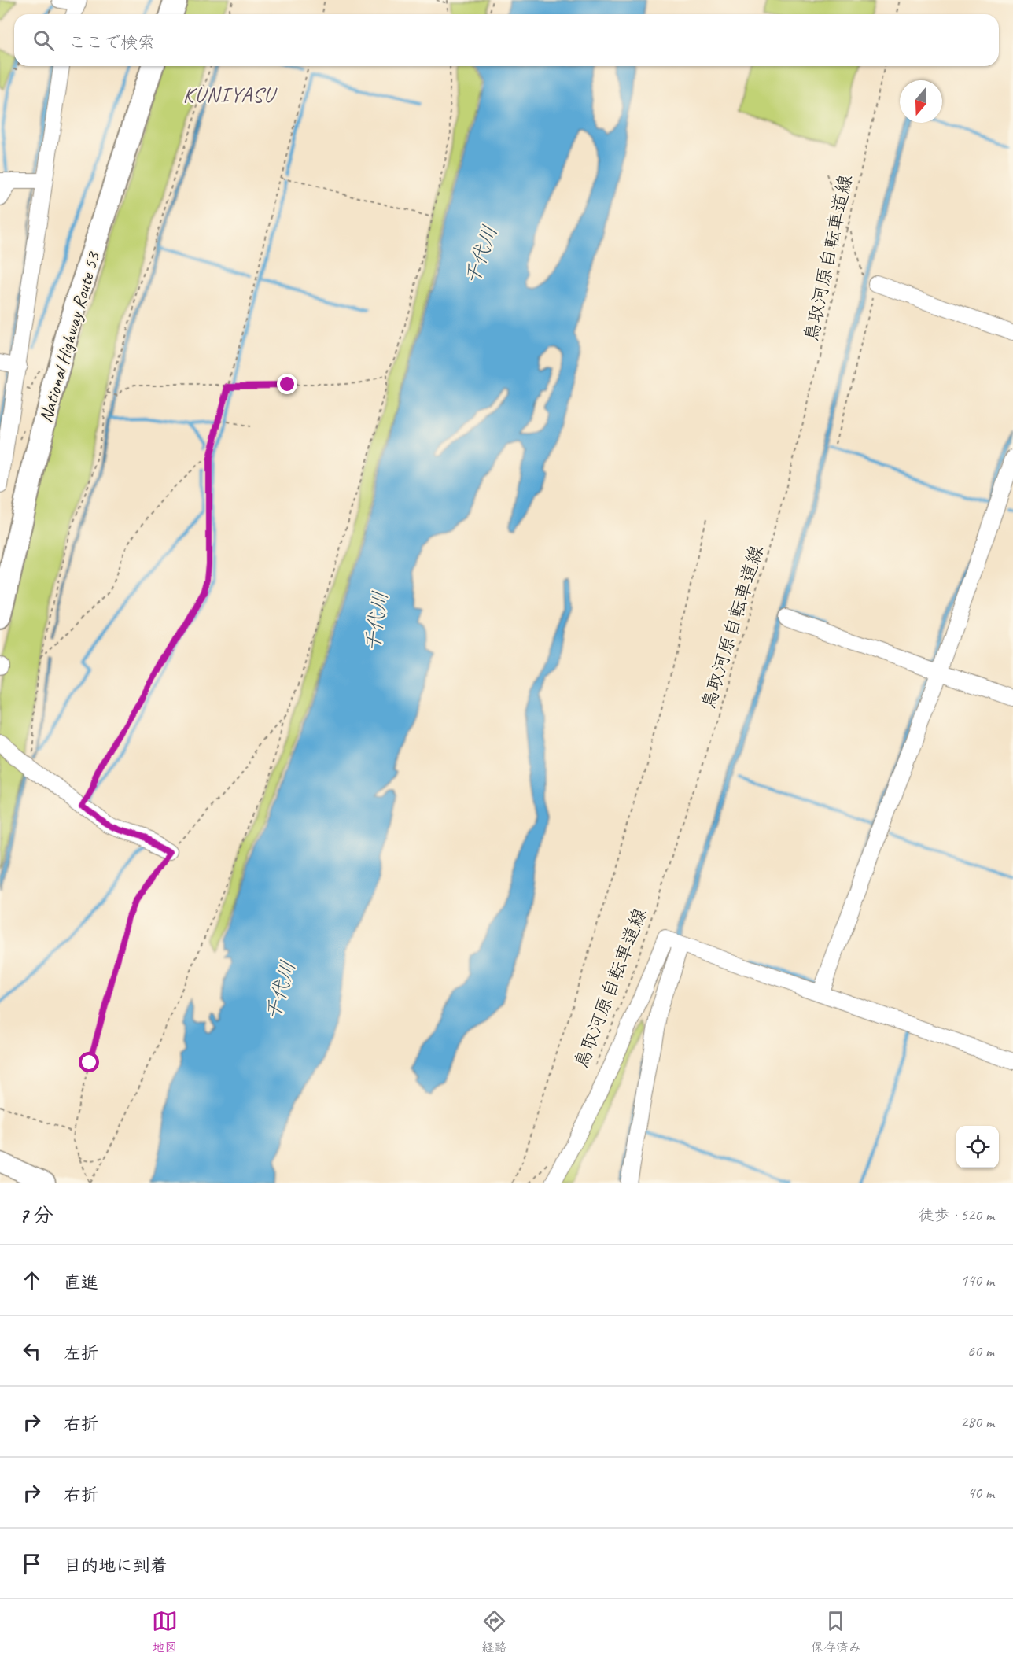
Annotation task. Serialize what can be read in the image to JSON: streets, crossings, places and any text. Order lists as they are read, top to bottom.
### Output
{
  "streets": {
    "highway": ["National Highway Route 53"],
    "path": ["鳥取河原自転車道線"]
  },
  "districts": ["KUNIYASU"],
  "water": ["千代川"],
  "north": "bottom",
  "page": {
    "search": "ここで検索",
    "heading": ["7 分", "徒歩 · 520 m"],
    "list": [
      ["直進", "140 m"],
      ["左折", "60 m"],
      ["右折", "280 m"],
      ["右折", "40 m"],
      "目的地に到着"
    ],
    "nav": ["地図", "経路", "保存済み"]
  }
}
